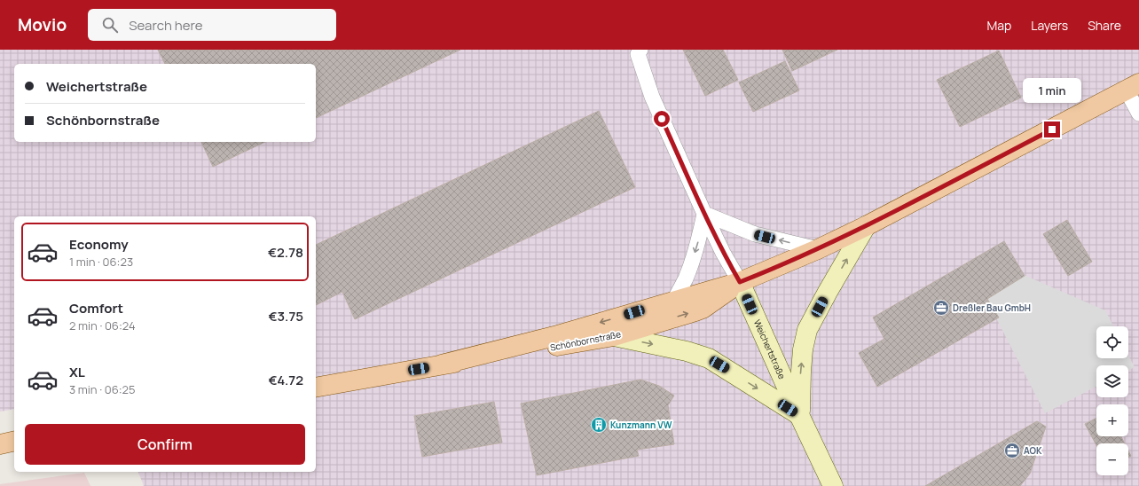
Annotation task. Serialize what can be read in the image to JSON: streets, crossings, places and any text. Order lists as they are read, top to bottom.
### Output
{
  "streets": {
    "main road": ["Schönbornstraße", "Weichertstraße"]
  },
  "crossings": [
    ["Schönbornstraße", "Weichertstraße"]
  ],
  "places": {
    "office": ["Dreßler Bau GmbH", "AOK"],
    "building": ["Kunzmann VW"]
  },
  "page": {
    "header": "Movio",
    "search": "Search here",
    "nav": ["Map", "Layers", "Share"],
    "banner": ["Weichertstraße", "Schönbornstraße"],
    "bubble": "1 min",
    "list": [
      {
        "name": "Economy",
        "note": "1 min · 06:23",
        "value": "€2.78"
      },
      {
        "name": "Comfort",
        "note": "2 min · 06:24",
        "value": "€3.75"
      },
      {
        "name": "XL",
        "note": "3 min · 06:25",
        "value": "€4.72"
      }
    ],
    "map_buttons": ["+", "−"],
    "buttons": "Confirm"
  }
}
